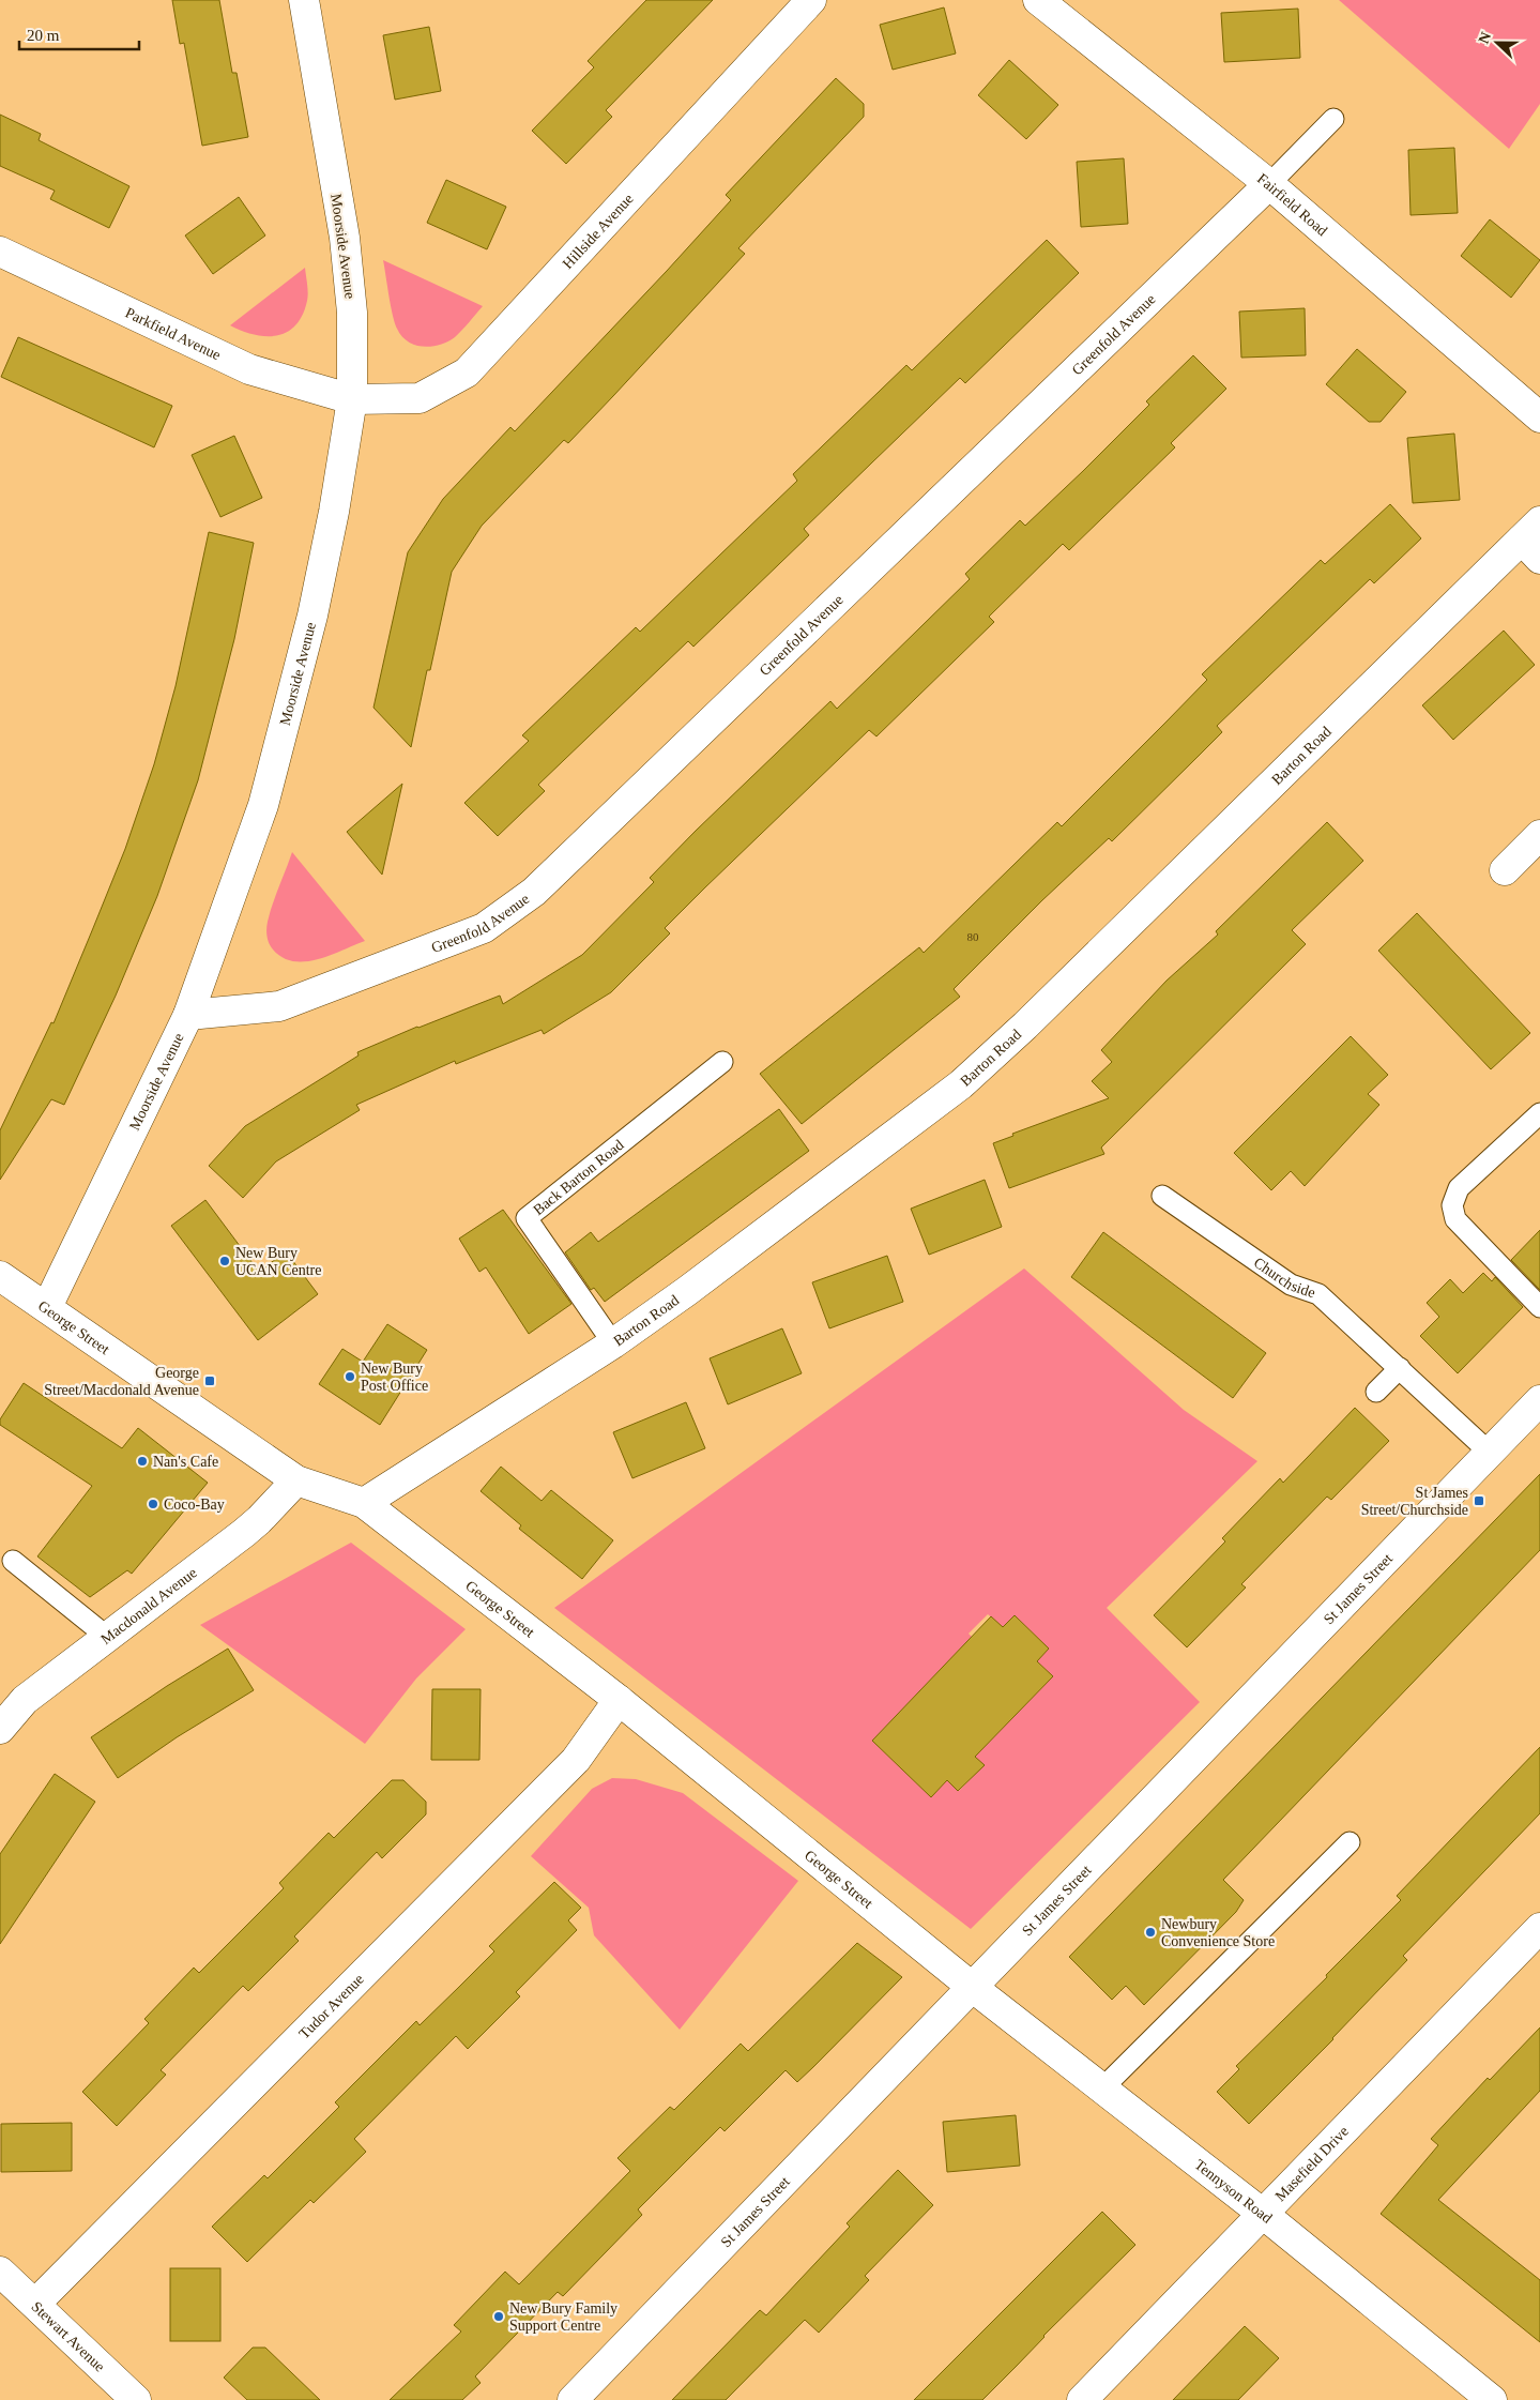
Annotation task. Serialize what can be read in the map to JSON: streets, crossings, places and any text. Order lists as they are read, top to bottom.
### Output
{
  "streets": {
    "street": [
      "Fairfield Road",
      "Hillside Avenue",
      "Moorside Avenue",
      "Parkfield Avenue",
      "Greenfold Avenue",
      "Barton Road",
      "George Street",
      "St James Street",
      "Macdonald Avenue",
      "Tudor Avenue",
      "Masefield Drive",
      "Tennyson Road",
      "Stewart Avenue"
    ],
    "lane": ["Back Barton Road", "Churchside"]
  },
  "crossings": [
    ["Fairfield Road", "Greenfold Avenue"],
    ["Hillside Avenue", "Moorside Avenue"],
    ["Hillside Avenue", "Parkfield Avenue"],
    ["Moorside Avenue", "Parkfield Avenue"],
    ["Moorside Avenue", "Greenfold Avenue"],
    ["Moorside Avenue", "George Street"],
    ["Barton Road", "Back Barton Road"],
    ["Barton Road", "George Street"],
    ["Churchside", "St James Street"],
    ["George Street", "St James Street"],
    ["George Street", "Macdonald Avenue"],
    ["George Street", "Tudor Avenue"],
    ["George Street", "Tennyson Road"],
    ["St James Street", "Tennyson Road"],
    ["Tudor Avenue", "Stewart Avenue"],
    ["Masefield Drive", "Tennyson Road"]
  ],
  "places": {
    "other": [
      "New Bury UCAN Centre",
      "New Bury Post Office",
      "Nan's Cafe",
      "Coco-Bay",
      "Newbury Convenience Store",
      "New Bury Family Support Centre"
    ],
    "transit": ["George Street/Macdonald Avenue", "St James Street/Churchside"]
  },
  "house_numbers": ["80"],
  "scale_bar": "20 m",
  "north": "left"
}
